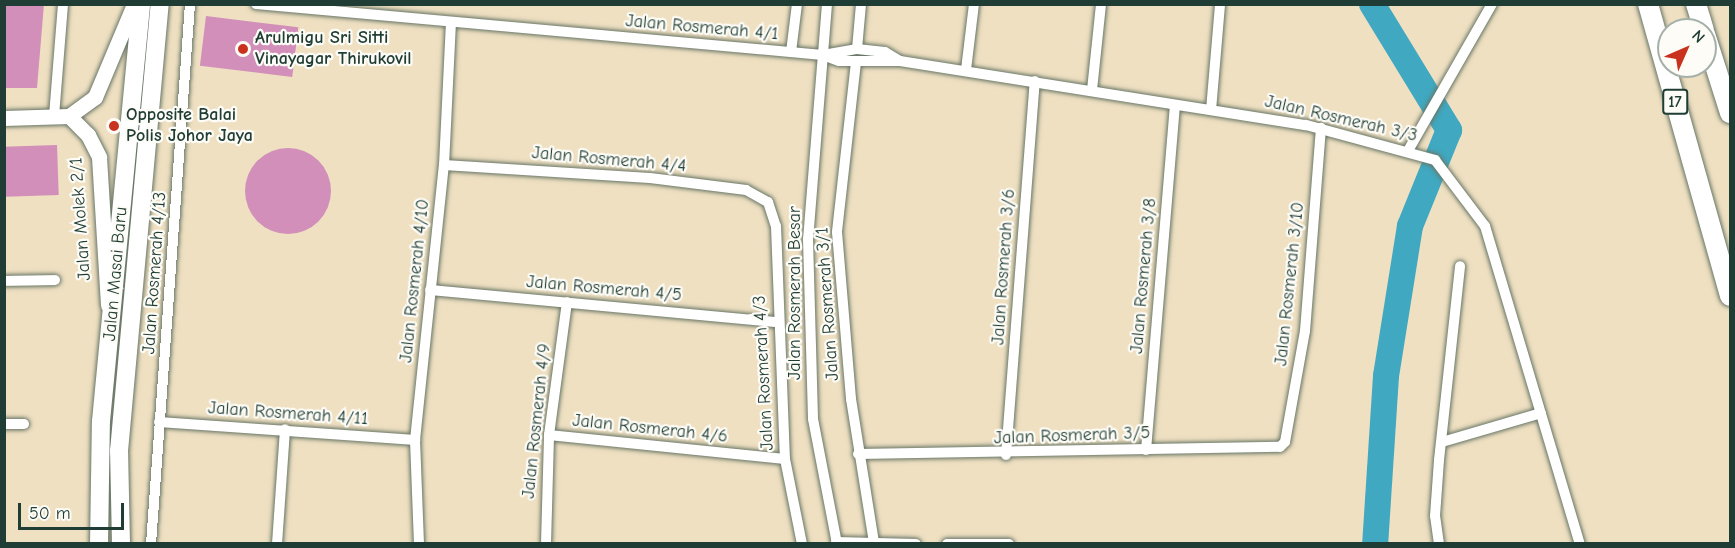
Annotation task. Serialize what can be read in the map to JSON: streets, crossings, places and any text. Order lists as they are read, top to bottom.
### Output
{
  "streets": {
    "highway": ["17"],
    "main road": ["Jalan Masai Baru"],
    "street": [
      "Jalan Rosmerah 4/1",
      "Jalan Rosmerah 3/3",
      "Jalan Rosmerah 4/4",
      "Jalan Molek 2/1",
      "Jalan Rosmerah 3/6",
      "Jalan Rosmerah 4/13",
      "Jalan Rosmerah 3/8",
      "Jalan Rosmerah 4/10",
      "Jalan Rosmerah 3/10",
      "Jalan Rosmerah 4/5",
      "Jalan Rosmerah Besar",
      "Jalan Rosmerah 3/1",
      "Jalan Rosmerah 4/3",
      "Jalan Rosmerah 4/11",
      "Jalan Rosmerah 4/9",
      "Jalan Rosmerah 4/6",
      "Jalan Rosmerah 3/5"
    ]
  },
  "crossings": [
    ["Jalan Rosmerah 4/1", "Jalan Rosmerah 3/3"],
    ["Jalan Rosmerah 4/1", "Jalan Rosmerah 4/10"],
    ["Jalan Rosmerah 4/1", "Jalan Rosmerah Besar"],
    ["Jalan Rosmerah 3/3", "Jalan Rosmerah 3/6"],
    ["Jalan Rosmerah 3/3", "Jalan Rosmerah 3/8"],
    ["Jalan Rosmerah 3/3", "Jalan Rosmerah 3/10"],
    ["Jalan Rosmerah 3/3", "Jalan Rosmerah Besar"],
    ["Jalan Rosmerah 3/3", "Jalan Rosmerah 3/1"],
    ["Jalan Rosmerah 4/4", "Jalan Rosmerah 4/10"],
    ["Jalan Rosmerah 4/4", "Jalan Rosmerah 4/3"],
    ["Jalan Molek 2/1", "Jalan Masai Baru"],
    ["Jalan Rosmerah 3/6", "Jalan Rosmerah 3/5"],
    ["Jalan Rosmerah 4/13", "Jalan Rosmerah 4/11"],
    ["Jalan Rosmerah 3/8", "Jalan Rosmerah 3/5"],
    ["Jalan Rosmerah 4/10", "Jalan Rosmerah 4/5"],
    ["Jalan Rosmerah 4/10", "Jalan Rosmerah 4/11"],
    ["Jalan Rosmerah 3/10", "Jalan Rosmerah 3/5"],
    ["Jalan Rosmerah 4/5", "Jalan Rosmerah 4/3"],
    ["Jalan Rosmerah 4/5", "Jalan Rosmerah 4/9"],
    ["Jalan Rosmerah 3/1", "Jalan Rosmerah 3/5"],
    ["Jalan Rosmerah 4/3", "Jalan Rosmerah 4/6"],
    ["Jalan Rosmerah 4/9", "Jalan Rosmerah 4/6"]
  ],
  "places": ["Arulmigu Sri Sitti Vinayagar Thirukovil", "Opposite Balai Polis Johor Jaya"],
  "scale_bar": "50 m",
  "north": "top right"
}
